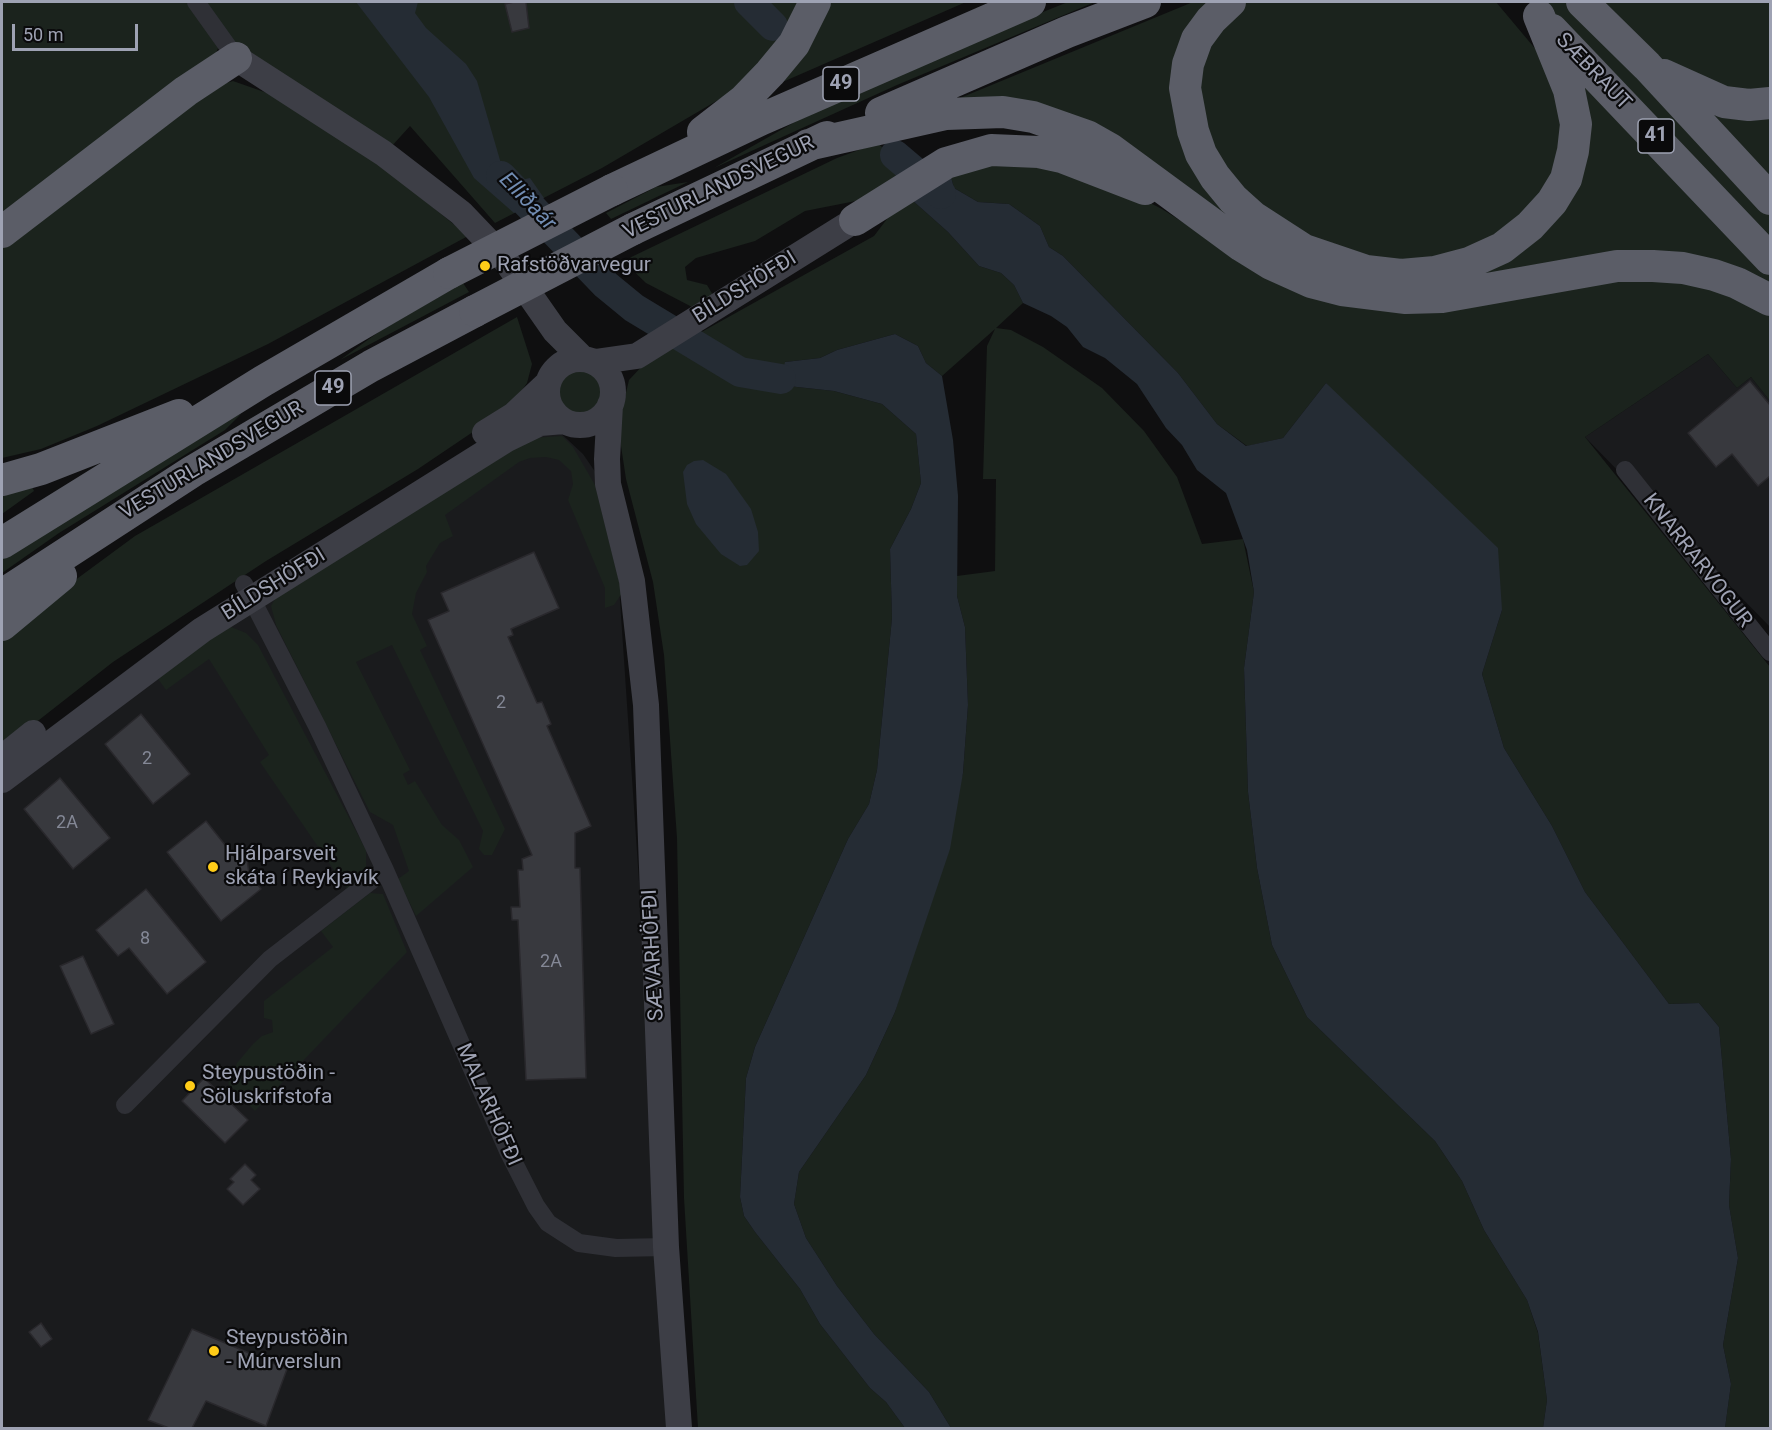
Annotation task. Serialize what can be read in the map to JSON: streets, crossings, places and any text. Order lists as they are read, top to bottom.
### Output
{
  "streets": {
    "highway": [
      "SÆBRAUT",
      "49",
      "41",
      "VESTURLANDSVEGUR"
    ],
    "street": [
      "BÍLDSHÖFÐI",
      "KNARRARVOGUR",
      "SÆVARHÖFÐI",
      "MALARHÖFÐI"
    ]
  },
  "crossings": [
    ["SÆBRAUT", "41"],
    ["BÍLDSHÖFÐI", "SÆVARHÖFÐI"],
    ["BÍLDSHÖFÐI", "MALARHÖFÐI"],
    ["SÆVARHÖFÐI", "MALARHÖFÐI"]
  ],
  "water": ["Elliðaár"],
  "places": [
    "Rafstöðvarvegur",
    "Hjálparsveit skáta í Reykjavík",
    "Steypustöðin - Söluskrifstofa",
    "Steypustöðin - Múrverslun"
  ],
  "house_numbers": [
    "2",
    "2",
    "2A",
    "8",
    "2A"
  ],
  "scale_bar": "50 m"
}
